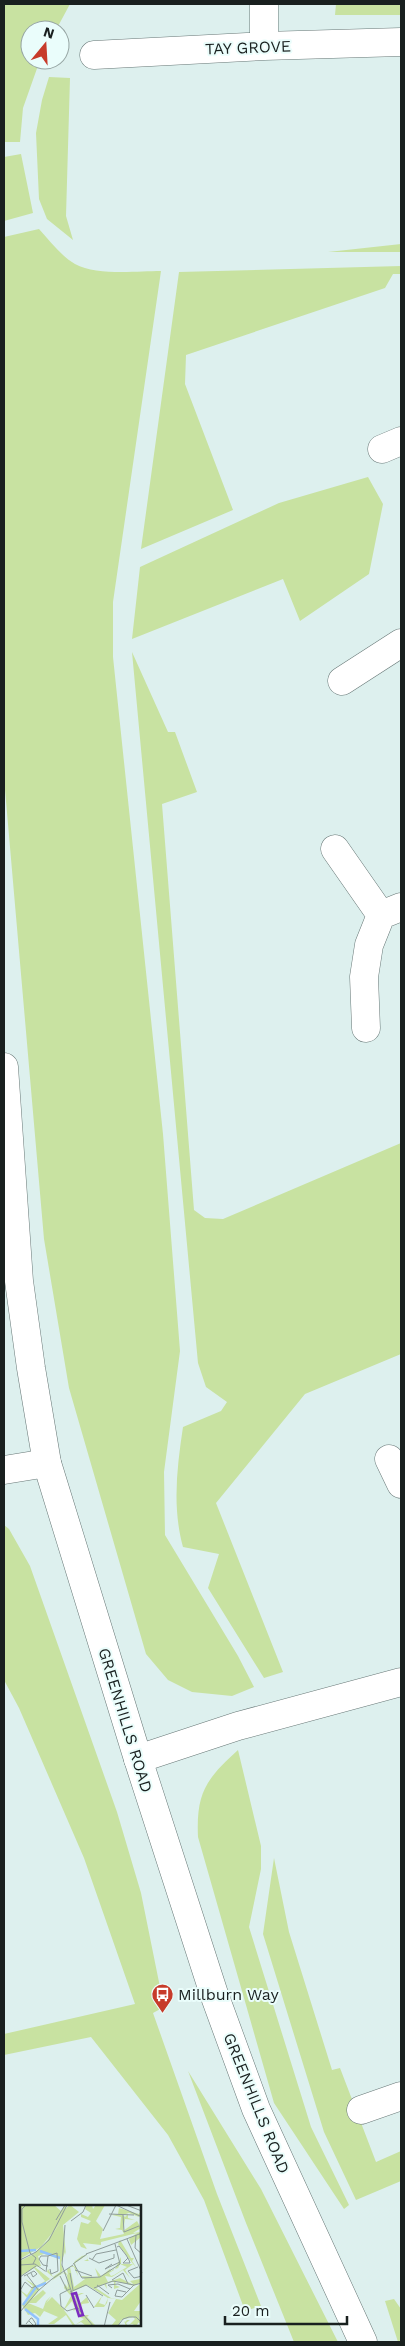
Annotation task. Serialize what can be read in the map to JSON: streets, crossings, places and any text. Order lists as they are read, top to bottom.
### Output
{
  "streets": {
    "street": ["TAY GROVE", "GREENHILLS ROAD"]
  },
  "places": {
    "bus stop": ["Millburn Way"]
  },
  "scale_bar": "20 m",
  "north": "top"
}
